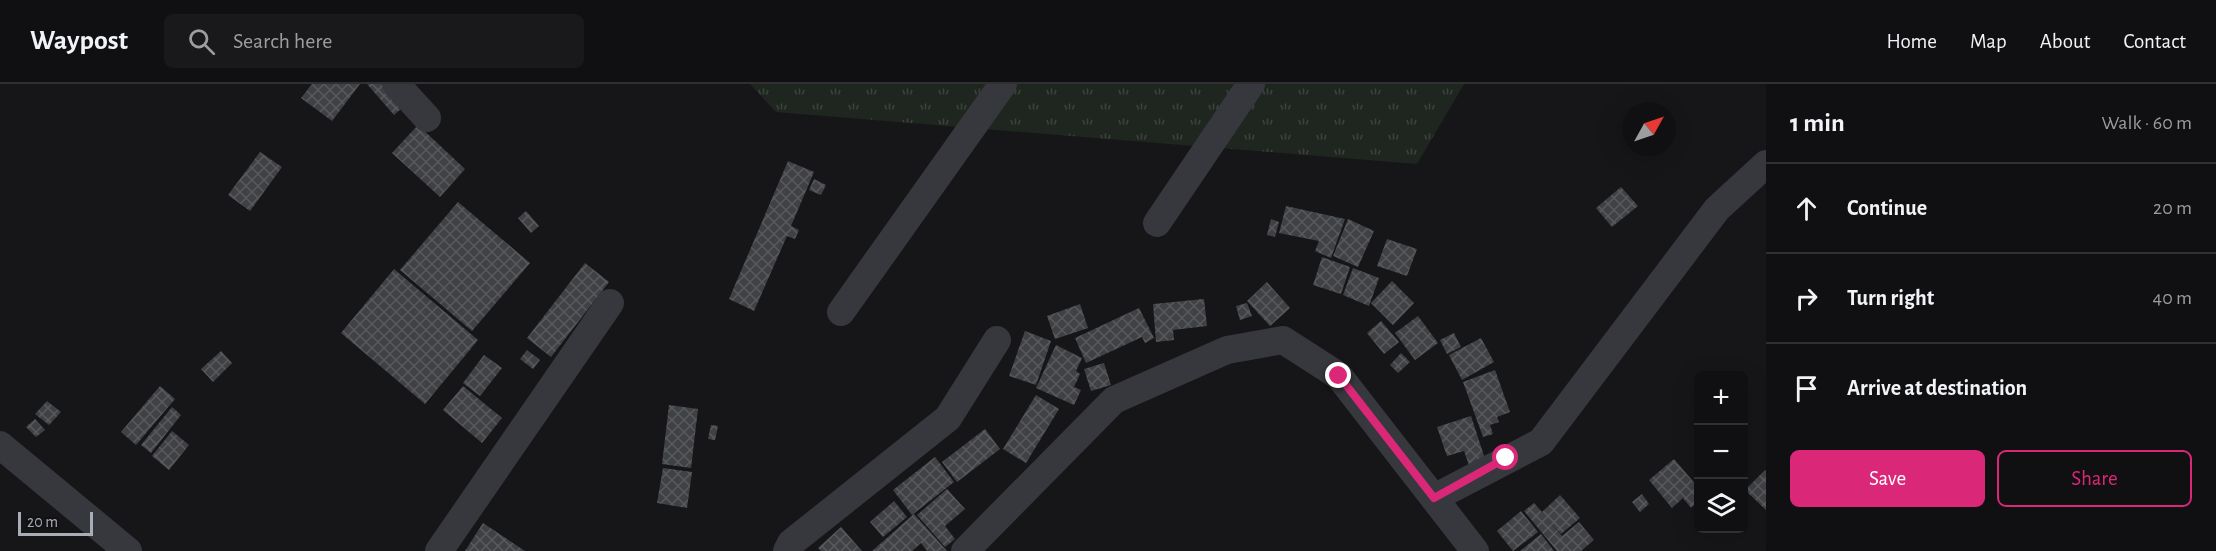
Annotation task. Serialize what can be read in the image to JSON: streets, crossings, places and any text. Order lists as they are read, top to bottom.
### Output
{
  "scale_bar": "20 m",
  "north": "top right",
  "page": {
    "header": "Waypost",
    "search": "Search here",
    "nav": [
      "Home",
      "Map",
      "About",
      "Contact"
    ],
    "heading": ["1 min", "Walk · 60 m"],
    "list": [
      ["Continue", "20 m"],
      ["Turn right", "40 m"],
      "Arrive at destination"
    ],
    "map_buttons": ["+", "−"],
    "buttons": ["Save", "Share"],
    "scale": "20 m"
  }
}
